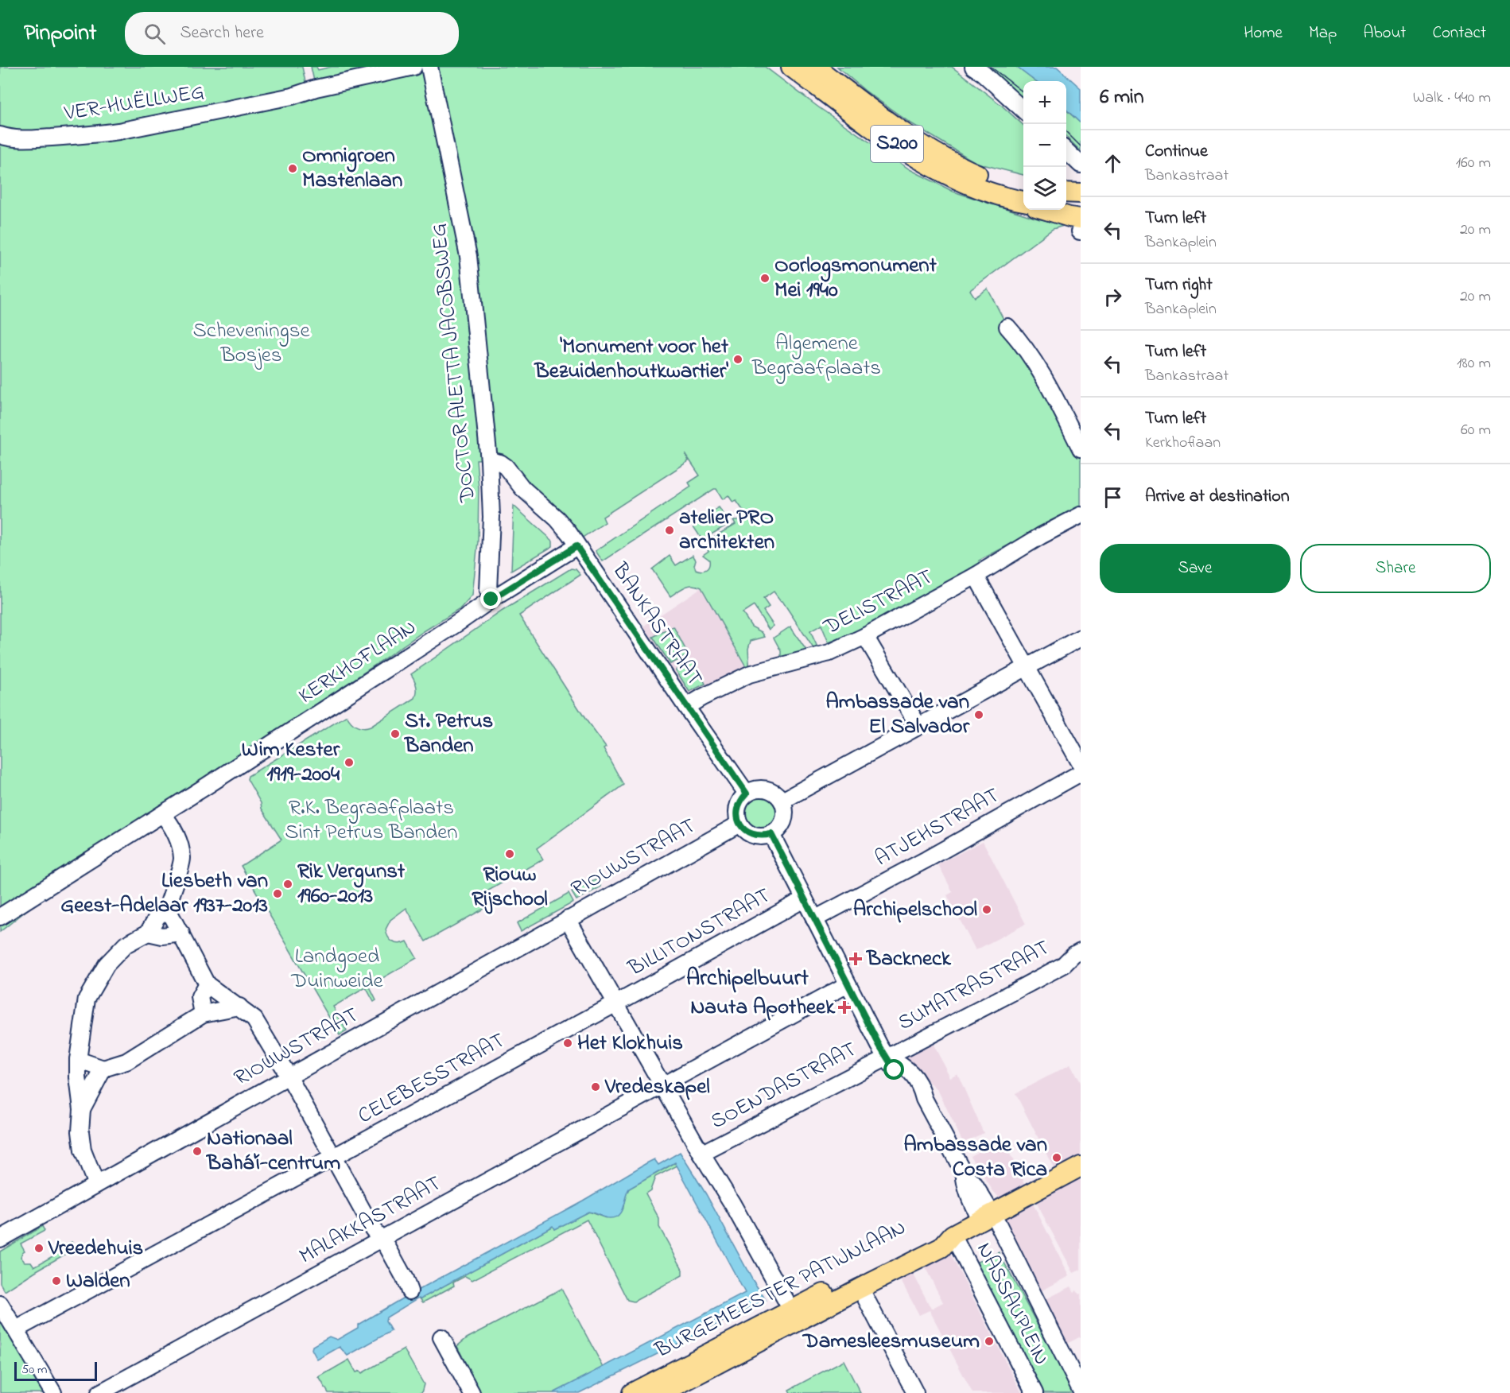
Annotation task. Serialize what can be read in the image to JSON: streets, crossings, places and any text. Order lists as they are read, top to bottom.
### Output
{
  "streets": {
    "main road": ["S200", "BURGEMEESTER PATIJNLAAN"],
    "street": [
      "VER-HUËLLWEG",
      "DOCTOR ALETTA JACOBSWEG",
      "DELISTRAAT",
      "BANKASTRAAT",
      "KERKHOFLAAN",
      "ATJEHSTRAAT",
      "RIOUWSTRAAT",
      "BILLITONSTRAAT",
      "SUMATRASTRAAT",
      "CELEBESSTRAAT",
      "SOENDASTRAAT",
      "MALAKKASTRAAT",
      "NASSAUPLEIN"
    ]
  },
  "crossings": [
    ["DOCTOR ALETTA JACOBSWEG", "BANKASTRAAT"],
    ["DOCTOR ALETTA JACOBSWEG", "KERKHOFLAAN"],
    ["DELISTRAAT", "BANKASTRAAT"],
    ["BANKASTRAAT", "KERKHOFLAAN"],
    ["BANKASTRAAT", "RIOUWSTRAAT"],
    ["BILLITONSTRAAT", "CELEBESSTRAAT"],
    ["SUMATRASTRAAT", "SOENDASTRAAT"],
    ["BURGEMEESTER PATIJNLAAN", "NASSAUPLEIN"]
  ],
  "districts": ["Archipelbuurt"],
  "parks": [
    "Scheveningse Bosjes",
    "Algemene Begraafplaats",
    "R.K. Begraafplaats Sint Petrus Banden",
    "Landgoed Duinweide"
  ],
  "places": {
    "other": [
      "Omnigroen Mastenlaan",
      "Oorlogsmonument Mei 1940",
      "'Monument voor het Bezuidenhoutkwartier'",
      "atelier PRO architekten",
      "Ambassade van El Salvador",
      "St. Petrus Banden",
      "Wim Kester 1919-2004",
      "Riouw Rijschool",
      "Rik Vergunst 1960-2013",
      "Liesbeth van Geest-Adelaar 1937-2013",
      "Archipelschool",
      "Het Klokhuis",
      "Vredeskapel",
      "Nationaal Bahá'í-centrum",
      "Ambassade van Costa Rica",
      "Vreedehuis",
      "Walden",
      "Damesleesmuseum"
    ],
    "health": ["Backneck", "Nauta Apotheek"]
  },
  "scale_bar": "50 m",
  "page": {
    "header": "Pinpoint",
    "search": "Search here",
    "nav": [
      "Home",
      "Map",
      "About",
      "Contact"
    ],
    "heading": ["6 min", "Walk · 440 m"],
    "map_buttons": ["+", "−"],
    "list": [
      ["Continue", "Bankastraat", "160 m"],
      ["Turn left", "Bankaplein", "20 m"],
      ["Turn right", "Bankaplein", "20 m"],
      ["Turn left", "Bankastraat", "180 m"],
      ["Turn left", "Kerkhoflaan", "60 m"],
      "Arrive at destination"
    ],
    "buttons": ["Save", "Share"],
    "scale": "50 m"
  }
}
